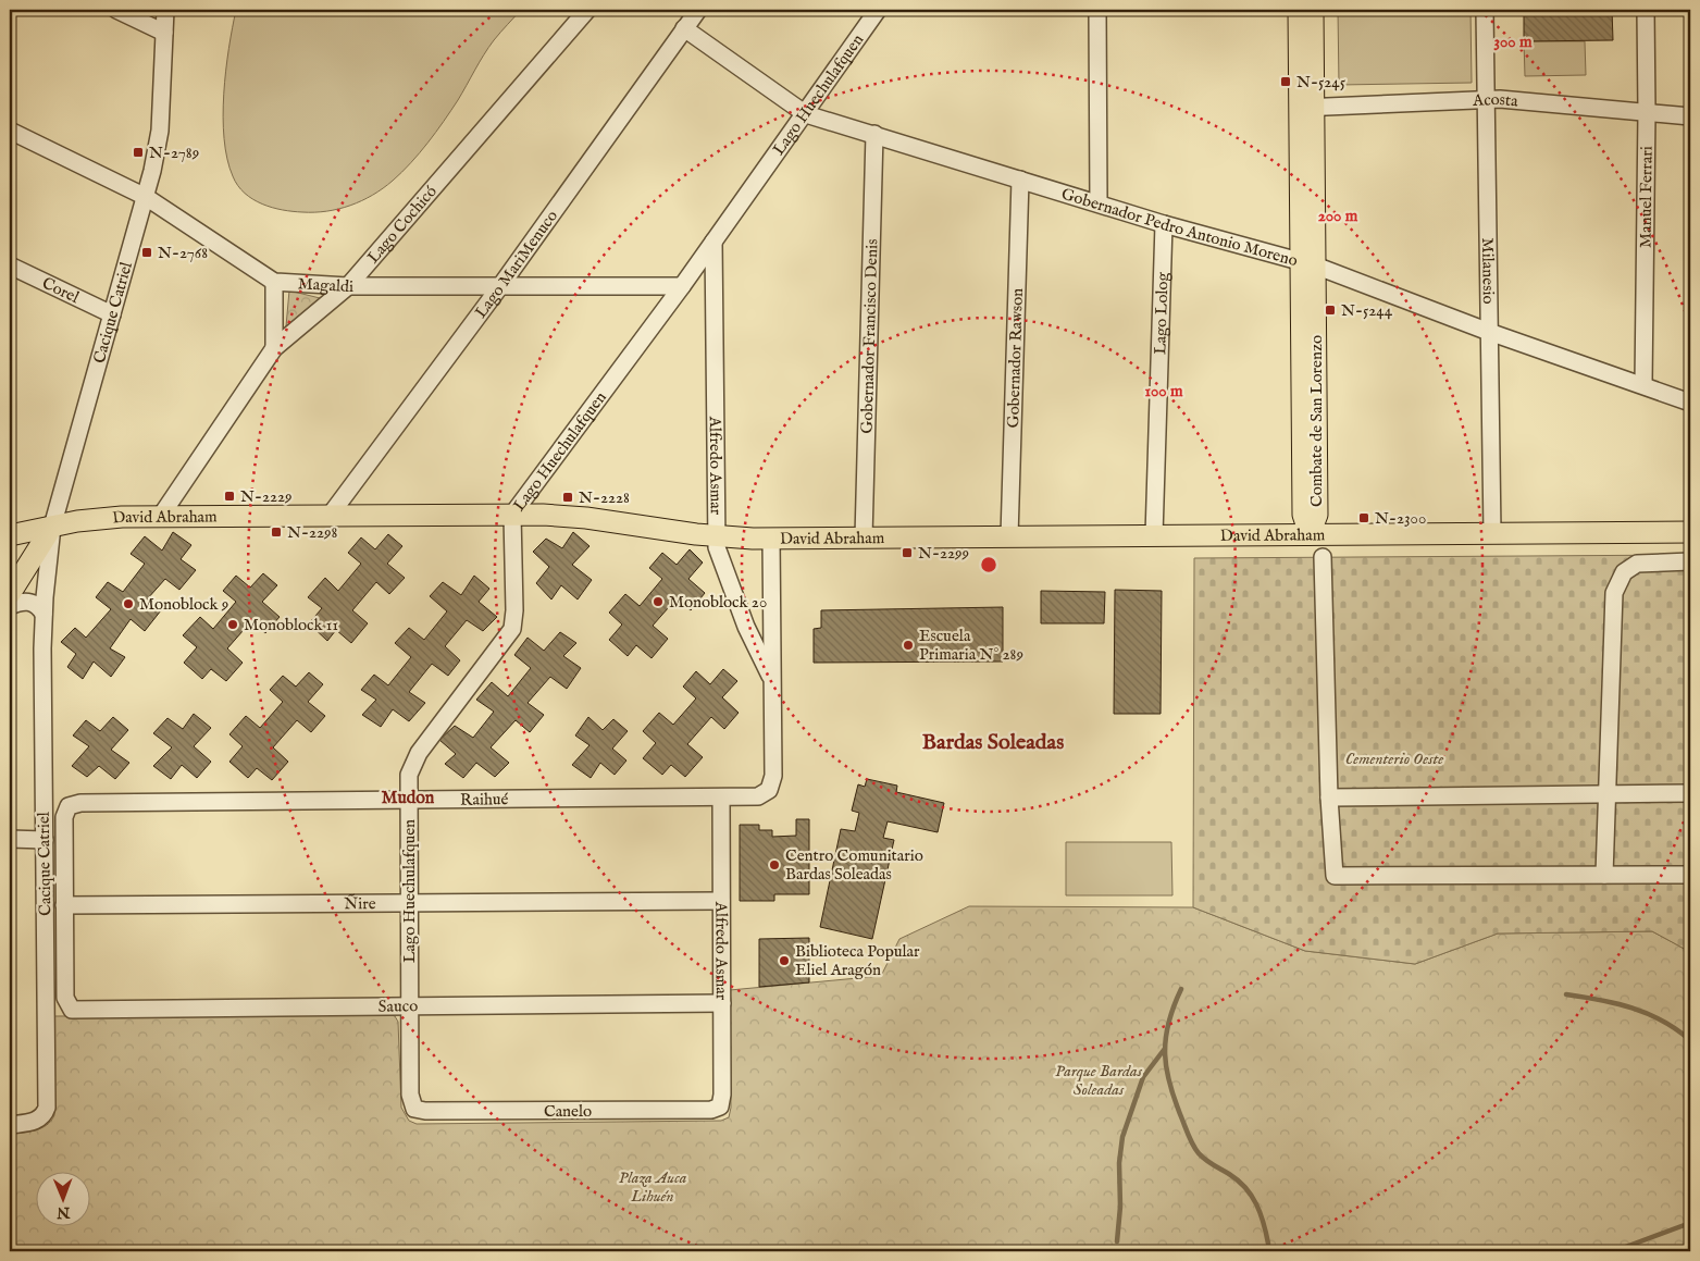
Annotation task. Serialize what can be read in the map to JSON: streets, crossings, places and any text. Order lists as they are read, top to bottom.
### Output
{
  "streets": {
    "main road": ["Combate de San Lorenzo", "David Abraham"],
    "street": [
      "Lago Huechulafquen",
      "Acosta",
      "Manuel Ferrari",
      "Lago Cochicó",
      "Gobernador Pedro Antonio Moreno",
      "Lago MariMenuco",
      "Milanesio",
      "Magaldi",
      "Corel",
      "Cacique Catriel",
      "Lago Lolog",
      "Gobernador Francisco Denis",
      "Gobernador Rawson",
      "Alfredo Asmar",
      "Raihué",
      "Ñire",
      "Sauco",
      "Canelo"
    ]
  },
  "crossings": [
    ["Lago Huechulafquen", "Gobernador Pedro Antonio Moreno"],
    ["Lago Huechulafquen", "Magaldi"],
    ["Lago Huechulafquen", "Alfredo Asmar"],
    ["Lago Huechulafquen", "David Abraham"],
    ["Lago Huechulafquen", "Raihué"],
    ["Lago Huechulafquen", "Ñire"],
    ["Lago Huechulafquen", "Sauco"],
    ["Lago Huechulafquen", "Canelo"],
    ["Acosta", "Manuel Ferrari"],
    ["Acosta", "Milanesio"],
    ["Acosta", "Combate de San Lorenzo"],
    ["Manuel Ferrari", "Gobernador Pedro Antonio Moreno"],
    ["Lago Cochicó", "Magaldi"],
    ["Lago Cochicó", "David Abraham"],
    ["Gobernador Pedro Antonio Moreno", "Lago MariMenuco"],
    ["Gobernador Pedro Antonio Moreno", "Milanesio"],
    ["Gobernador Pedro Antonio Moreno", "Lago Lolog"],
    ["Gobernador Pedro Antonio Moreno", "Gobernador Francisco Denis"],
    ["Gobernador Pedro Antonio Moreno", "Gobernador Rawson"],
    ["Gobernador Pedro Antonio Moreno", "Combate de San Lorenzo"],
    ["Lago MariMenuco", "Magaldi"],
    ["Lago MariMenuco", "David Abraham"],
    ["Milanesio", "David Abraham"],
    ["Magaldi", "Cacique Catriel"],
    ["Corel", "Cacique Catriel"],
    ["Cacique Catriel", "David Abraham"],
    ["Lago Lolog", "David Abraham"],
    ["Gobernador Francisco Denis", "David Abraham"],
    ["Gobernador Rawson", "David Abraham"],
    ["Combate de San Lorenzo", "David Abraham"],
    ["Alfredo Asmar", "David Abraham"],
    ["Alfredo Asmar", "Raihué"],
    ["Alfredo Asmar", "Ñire"],
    ["Alfredo Asmar", "Sauco"],
    ["Alfredo Asmar", "Canelo"],
    ["Raihué", "Ñire"],
    ["Raihué", "Sauco"],
    ["Ñire", "Sauco"]
  ],
  "districts": ["Bardas Soleadas", "Mudon"],
  "parks": ["Cementerio Oeste", "Parque Bardas Soleadas", "Plaza Auca Lihuén"],
  "places": {
    "transit": [
      "N-5245",
      "N-2789",
      "N-2768",
      "N-5244",
      "N-2229",
      "N-2228",
      "N-2300",
      "N-2298",
      "N-2299"
    ],
    "other": [
      "Monoblock 20",
      "Monoblock 9",
      "Monoblock 11",
      "Escuela Primaria N° 289",
      "Centro Comunitario Bardas Soleadas",
      "Biblioteca Popular Eliel Aragón"
    ]
  },
  "north": "bottom",
  "rings": ["300 m", "200 m", "100 m"]
}
